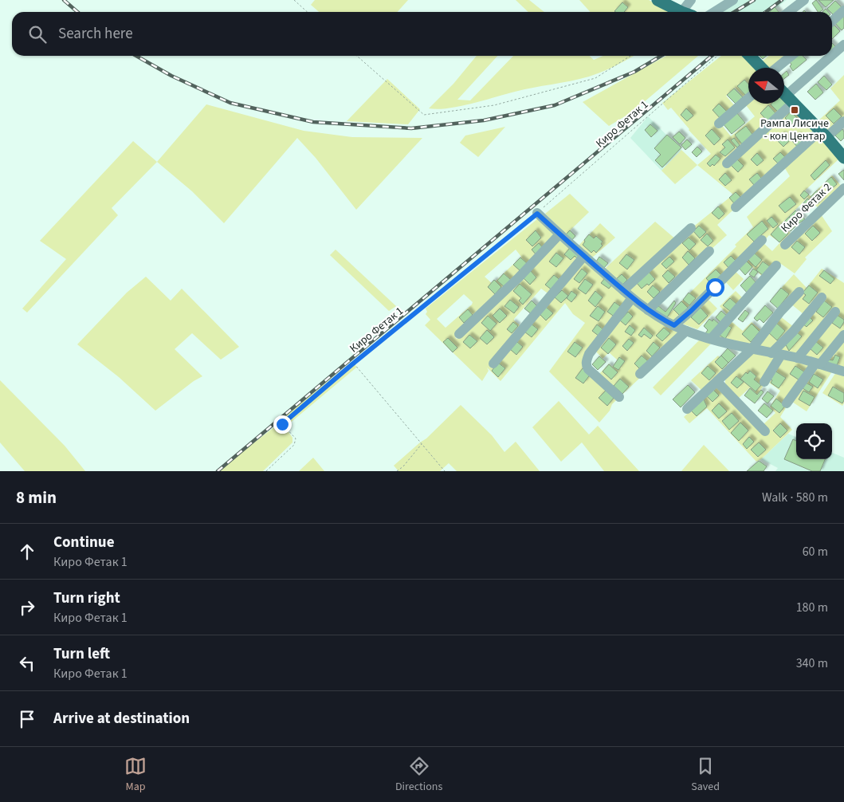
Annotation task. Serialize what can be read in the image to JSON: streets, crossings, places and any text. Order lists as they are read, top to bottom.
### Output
{
  "streets": {
    "street": ["Киро Фетак 2"],
    "path": ["Киро Фетак 1"]
  },
  "places": {
    "transit": ["Рампа Лисиче - кон Центар"]
  },
  "north": "left",
  "page": {
    "search": "Search here",
    "heading": ["8 min", "Walk · 580 m"],
    "list": [
      ["Continue", "Киро Фетак 1", "60 m"],
      ["Turn right", "Киро Фетак 1", "180 m"],
      ["Turn left", "Киро Фетак 1", "340 m"],
      "Arrive at destination"
    ],
    "nav": ["Map", "Directions", "Saved"]
  }
}
